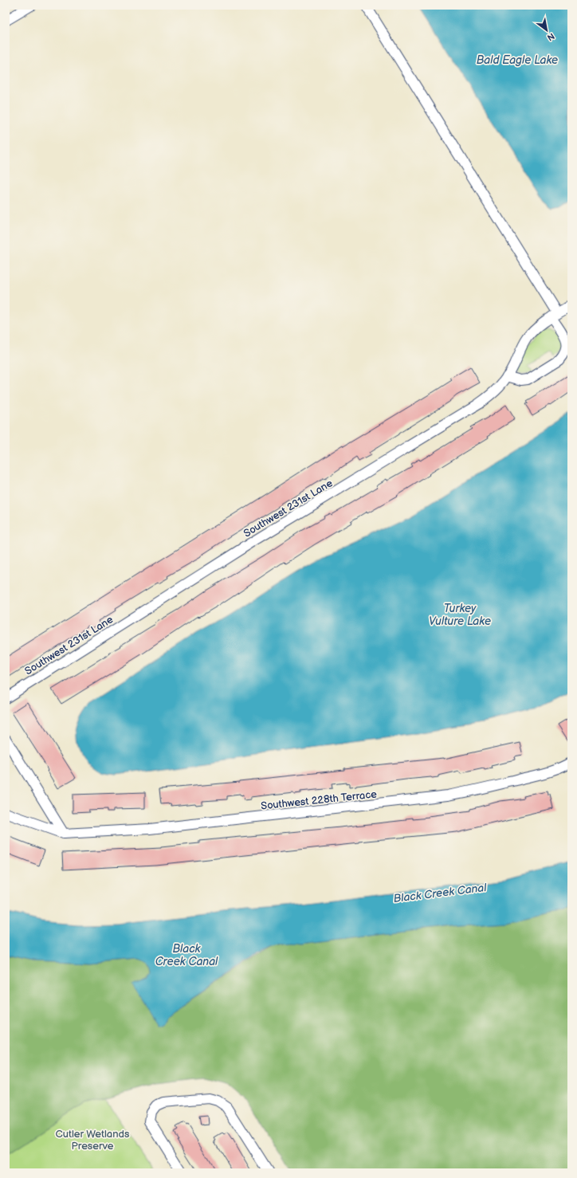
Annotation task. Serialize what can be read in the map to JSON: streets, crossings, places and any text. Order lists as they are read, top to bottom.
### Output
{
  "streets": {
    "street": ["Southwest 231st Lane", "Southwest 228th Terrace"]
  },
  "water": ["Bald Eagle Lake", "Turkey Vulture Lake", "Black Creek Canal"],
  "parks": ["Cutler Wetlands Preserve"],
  "north": "bottom right"
}
